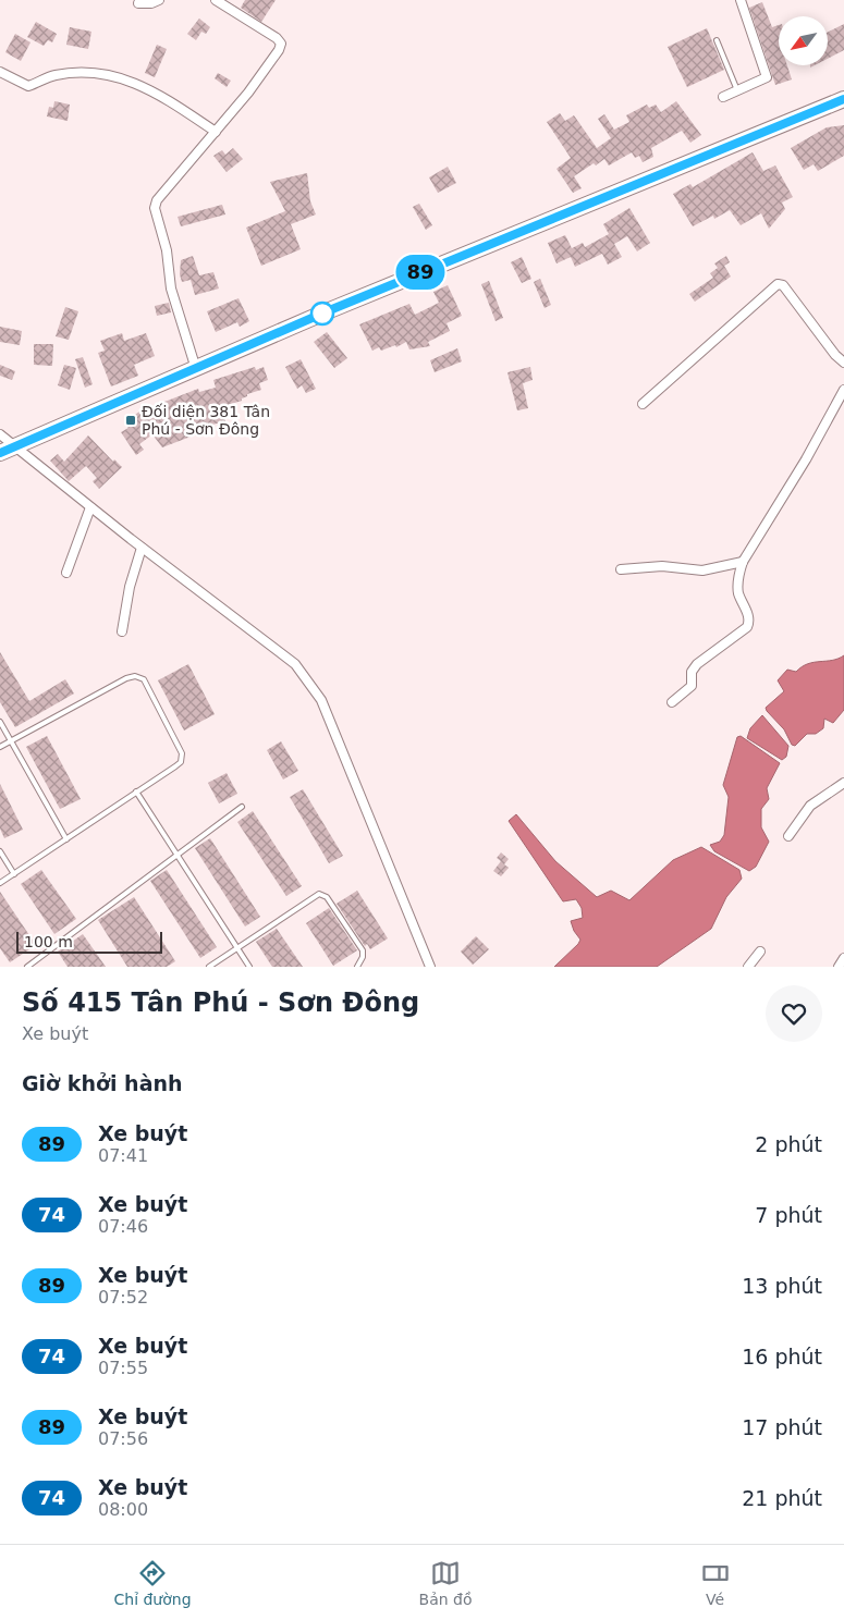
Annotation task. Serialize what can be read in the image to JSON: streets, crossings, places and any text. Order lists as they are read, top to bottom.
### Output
{
  "places": {
    "transit": ["Đối diện 381 Tân Phú - Sơn Đông"]
  },
  "lines": ["bus line 89"],
  "scale_bar": "100 m",
  "north": "bottom left",
  "page": {
    "on_map": "89",
    "scale": "100 m",
    "heading": [
      ["Số 415 Tân Phú - Sơn Đông", "Xe buýt"],
      "Giờ khởi hành"
    ],
    "list": [
      {
        "mark": "89",
        "name": "Xe buýt",
        "note": "07:41",
        "value": "2 phút"
      },
      {
        "mark": "74",
        "name": "Xe buýt",
        "note": "07:46",
        "value": "7 phút"
      },
      {
        "mark": "89",
        "name": "Xe buýt",
        "note": "07:52",
        "value": "13 phút"
      },
      {
        "mark": "74",
        "name": "Xe buýt",
        "note": "07:55",
        "value": "16 phút"
      },
      {
        "mark": "89",
        "name": "Xe buýt",
        "note": "07:56",
        "value": "17 phút"
      },
      {
        "mark": "74",
        "name": "Xe buýt",
        "note": "08:00",
        "value": "21 phút"
      }
    ],
    "tabs": ["Chỉ đường", "Bản đồ", "Vé"]
  }
}
